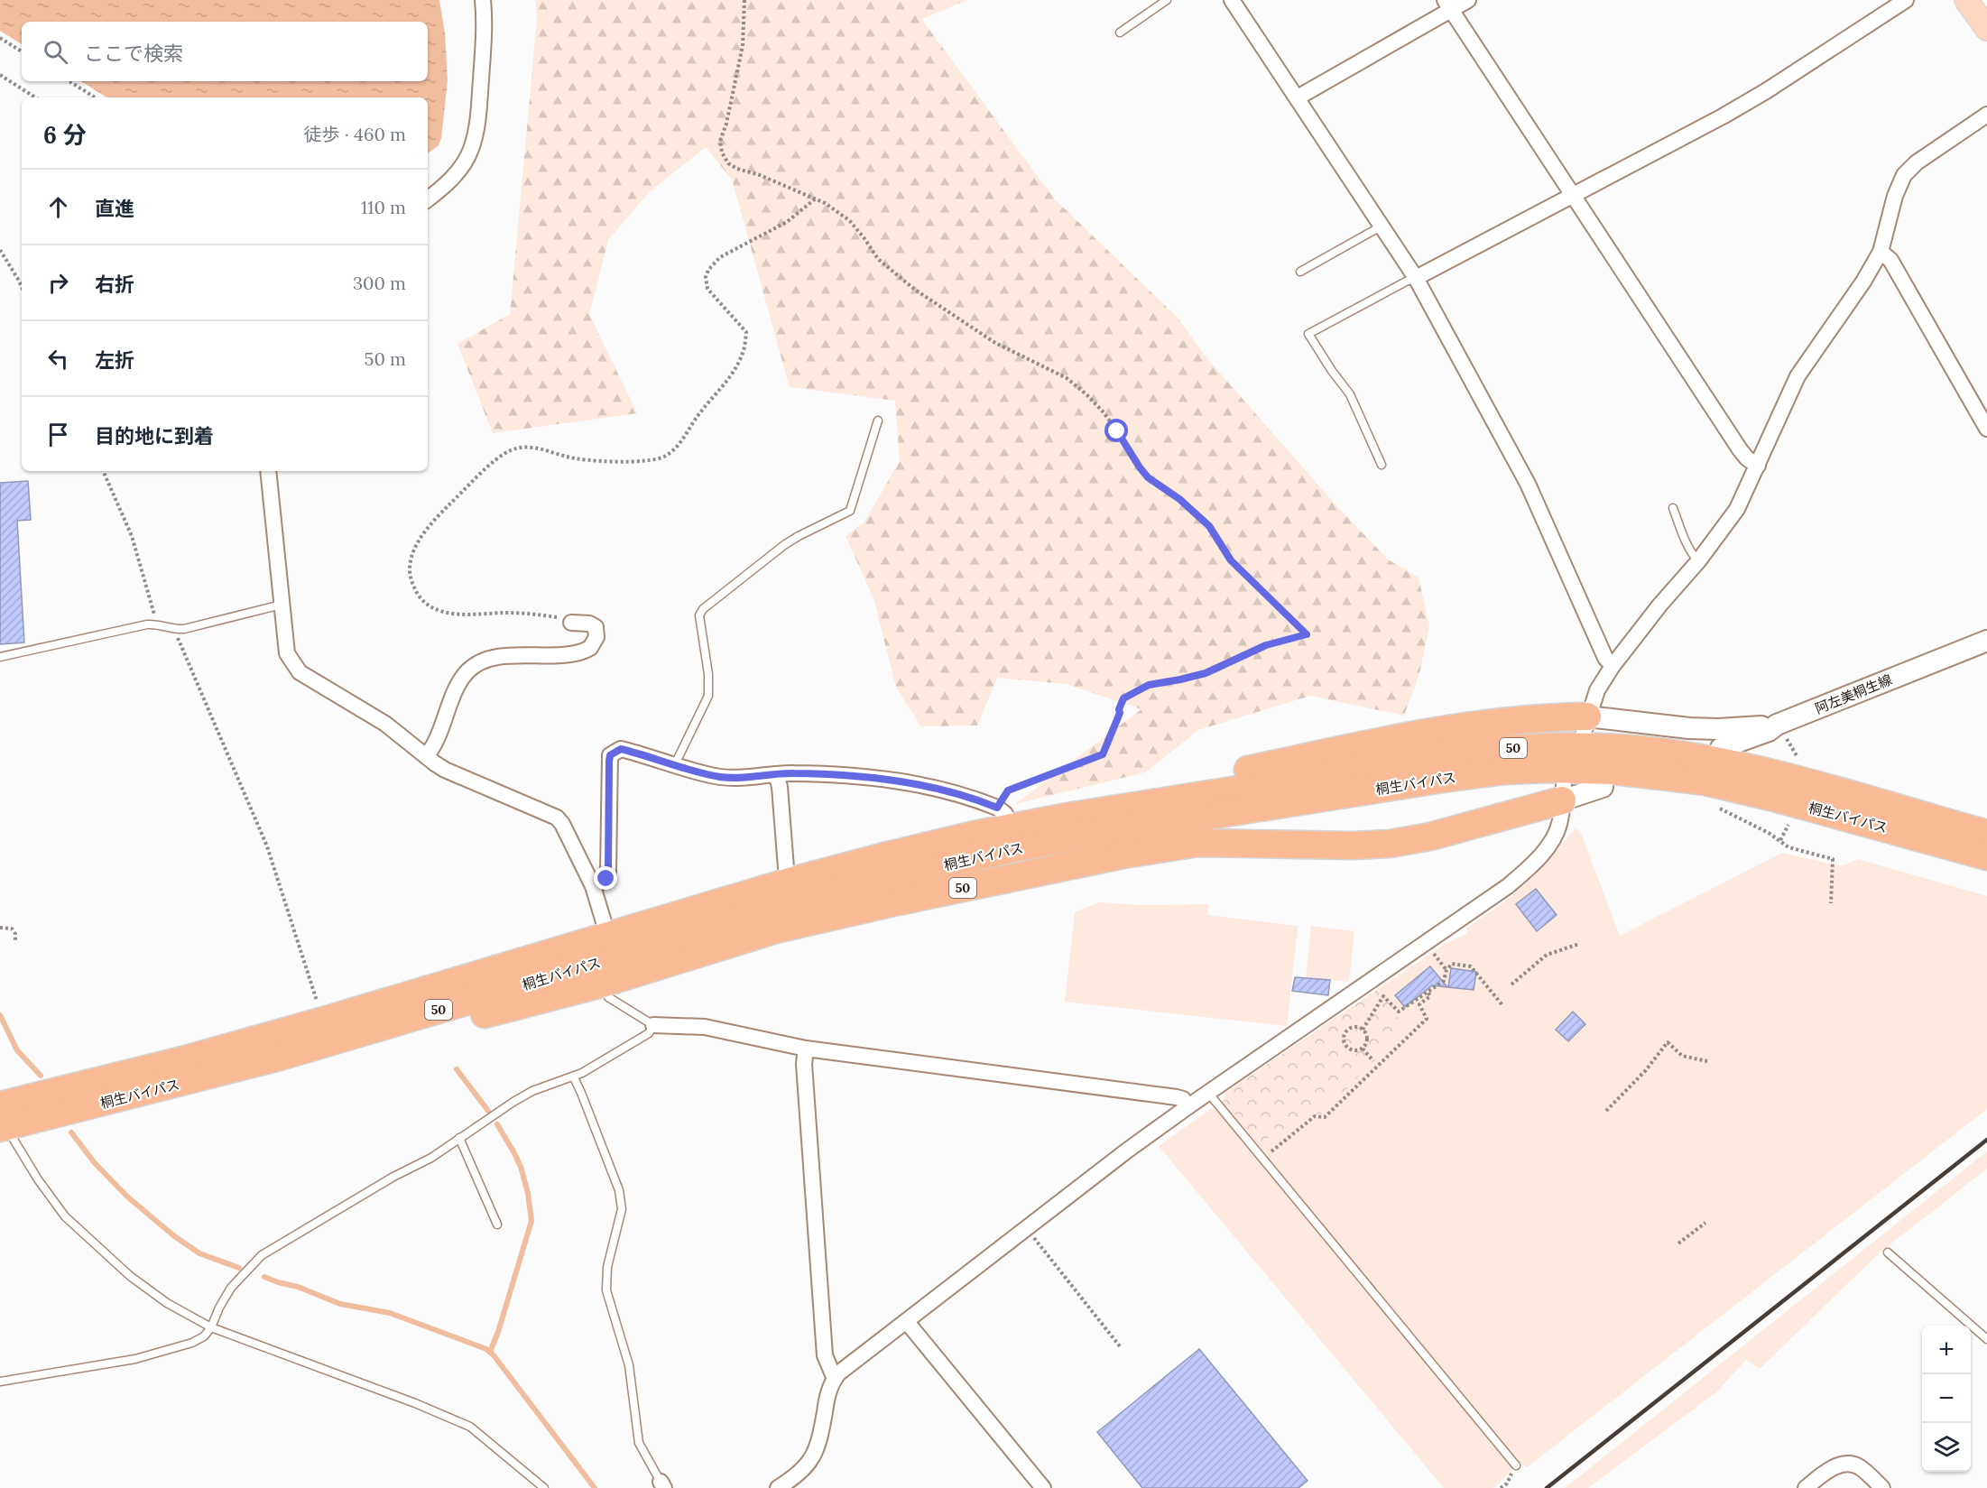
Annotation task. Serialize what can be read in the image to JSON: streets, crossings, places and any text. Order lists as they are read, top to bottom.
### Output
{
  "streets": {
    "highway": ["50", "桐生バイパス"],
    "main road": ["阿左美桐生線"]
  },
  "crossings": [
    ["50", "桐生バイパス"]
  ],
  "page": {
    "search": "ここで検索",
    "heading": ["6 分", "徒歩 · 460 m"],
    "list": [
      ["直進", "110 m"],
      ["右折", "300 m"],
      ["左折", "50 m"],
      "目的地に到着"
    ],
    "map_buttons": ["+", "−"]
  }
}
